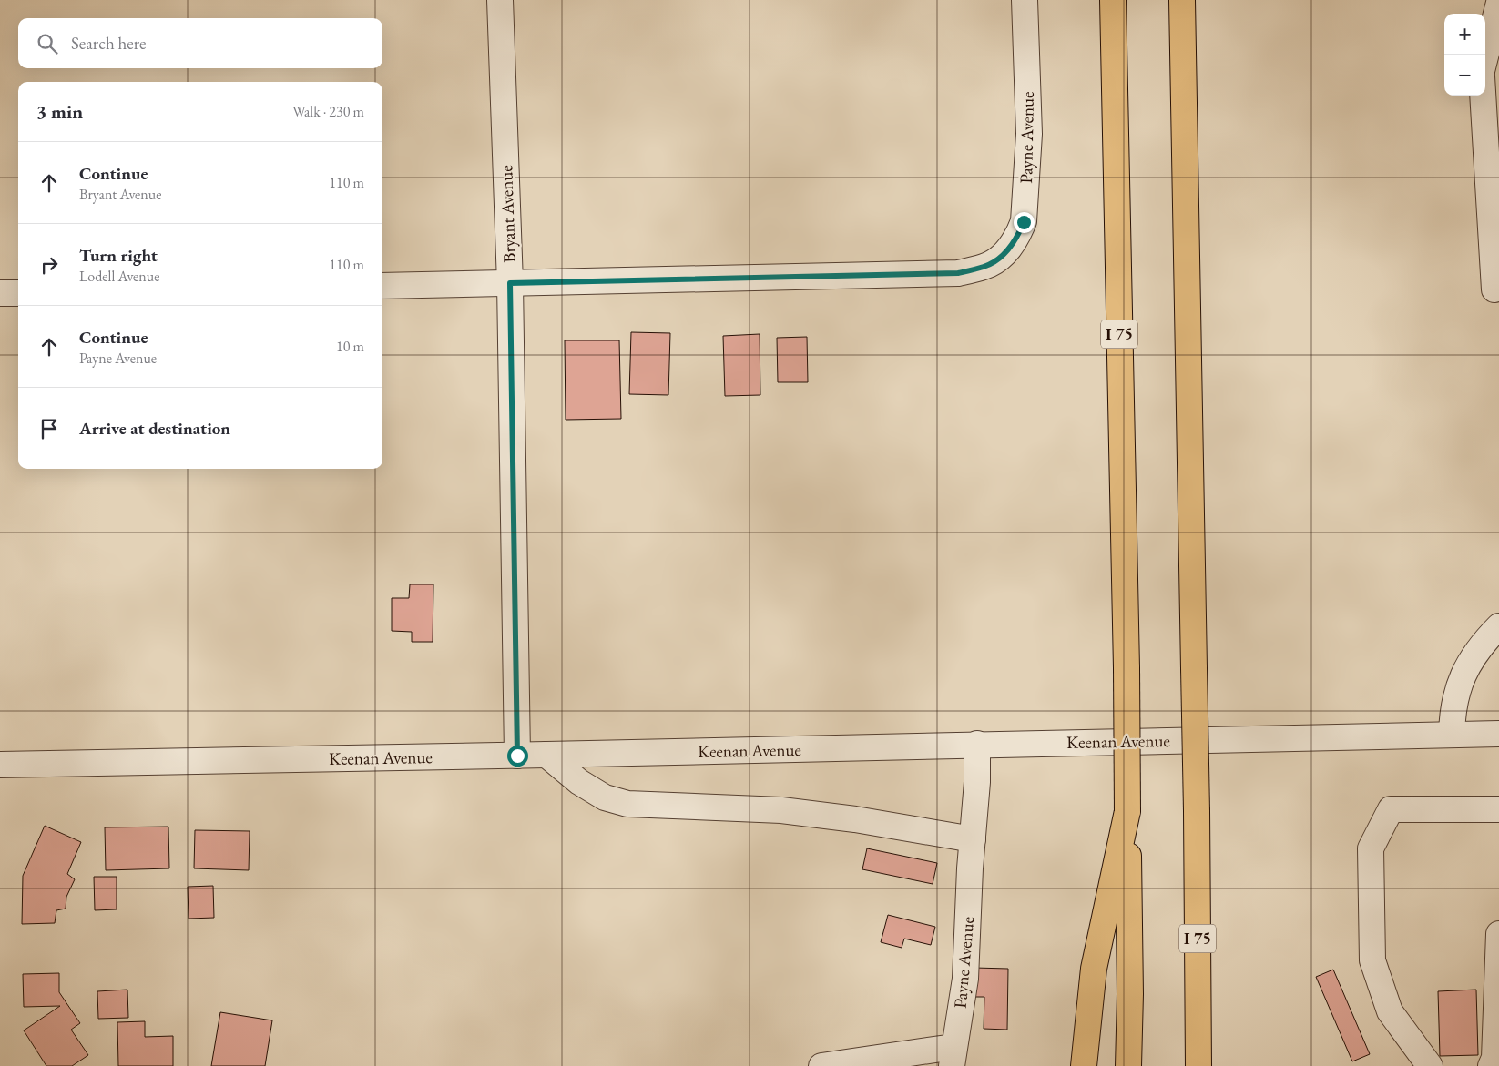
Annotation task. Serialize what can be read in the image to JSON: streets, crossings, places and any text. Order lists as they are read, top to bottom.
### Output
{
  "streets": {
    "highway": ["I 75"],
    "street": ["Payne Avenue", "Bryant Avenue", "Keenan Avenue"]
  },
  "crossings": [
    ["Payne Avenue", "Bryant Avenue"],
    ["Payne Avenue", "Keenan Avenue"],
    ["Bryant Avenue", "Keenan Avenue"]
  ],
  "page": {
    "map_buttons": ["+", "−"],
    "search": "Search here",
    "heading": ["3 min", "Walk · 230 m"],
    "list": [
      ["Continue", "Bryant Avenue", "110 m"],
      ["Turn right", "Lodell Avenue", "110 m"],
      ["Continue", "Payne Avenue", "10 m"],
      "Arrive at destination"
    ]
  }
}
